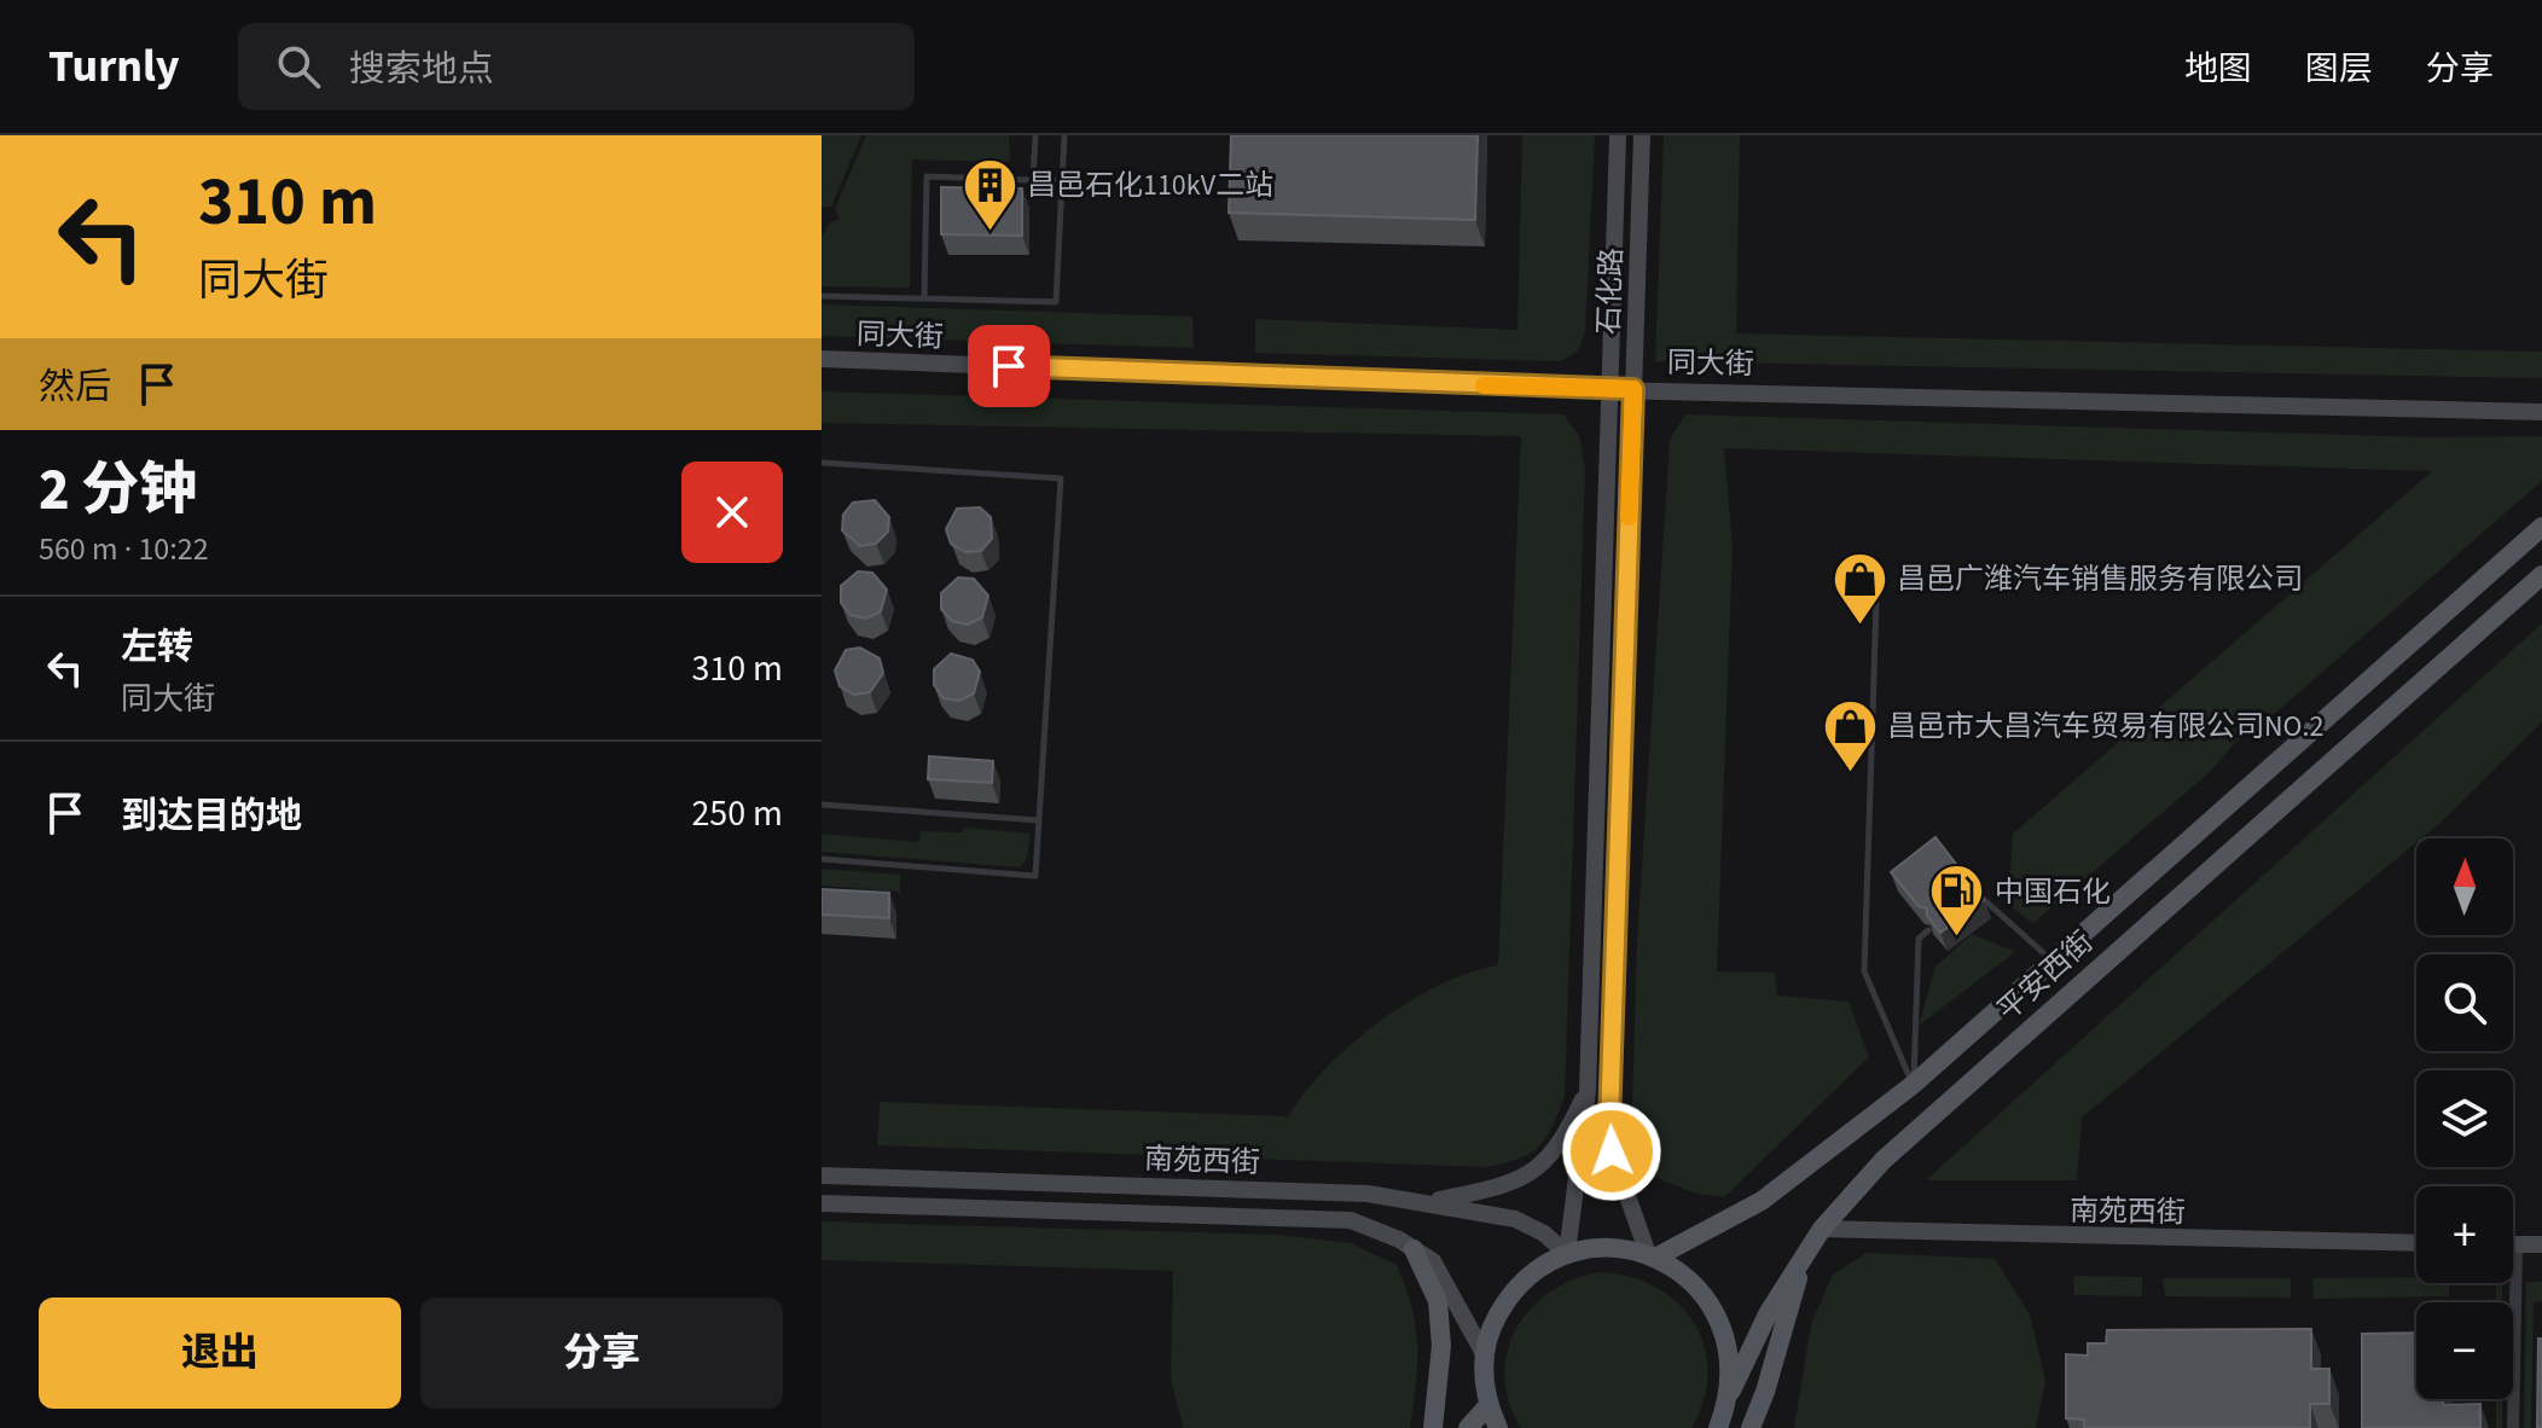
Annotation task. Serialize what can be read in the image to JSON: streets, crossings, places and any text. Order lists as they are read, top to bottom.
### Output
{
  "streets": {
    "main road": [
      "石化路",
      "同大街",
      "平安西街",
      "南苑西街"
    ]
  },
  "crossings": [
    ["石化路", "同大街"],
    ["石化路", "平安西街"],
    ["石化路", "南苑西街"],
    ["平安西街", "南苑西街"]
  ],
  "places": {
    "building": ["昌邑石化110kV二站"],
    "shop": ["昌邑广潍汽车销售服务有限公司", "昌邑市大昌汽车贸易有限公司NO.2"],
    "fuel station": ["中国石化"]
  },
  "north": "top",
  "page": {
    "header": "Turnly",
    "search": "搜索地点",
    "nav": ["地图", "图层", "分享"],
    "turn": ["310 m", "同大街"],
    "then": "然后",
    "heading": ["2 分钟", "560 m · 10:22"],
    "list": [
      {
        "name": "左转",
        "note": "同大街",
        "value": "310 m"
      },
      {
        "name": "到达目的地",
        "value": "250 m"
      }
    ],
    "map_buttons": ["+", "−"],
    "buttons": ["退出", "分享"]
  }
}
